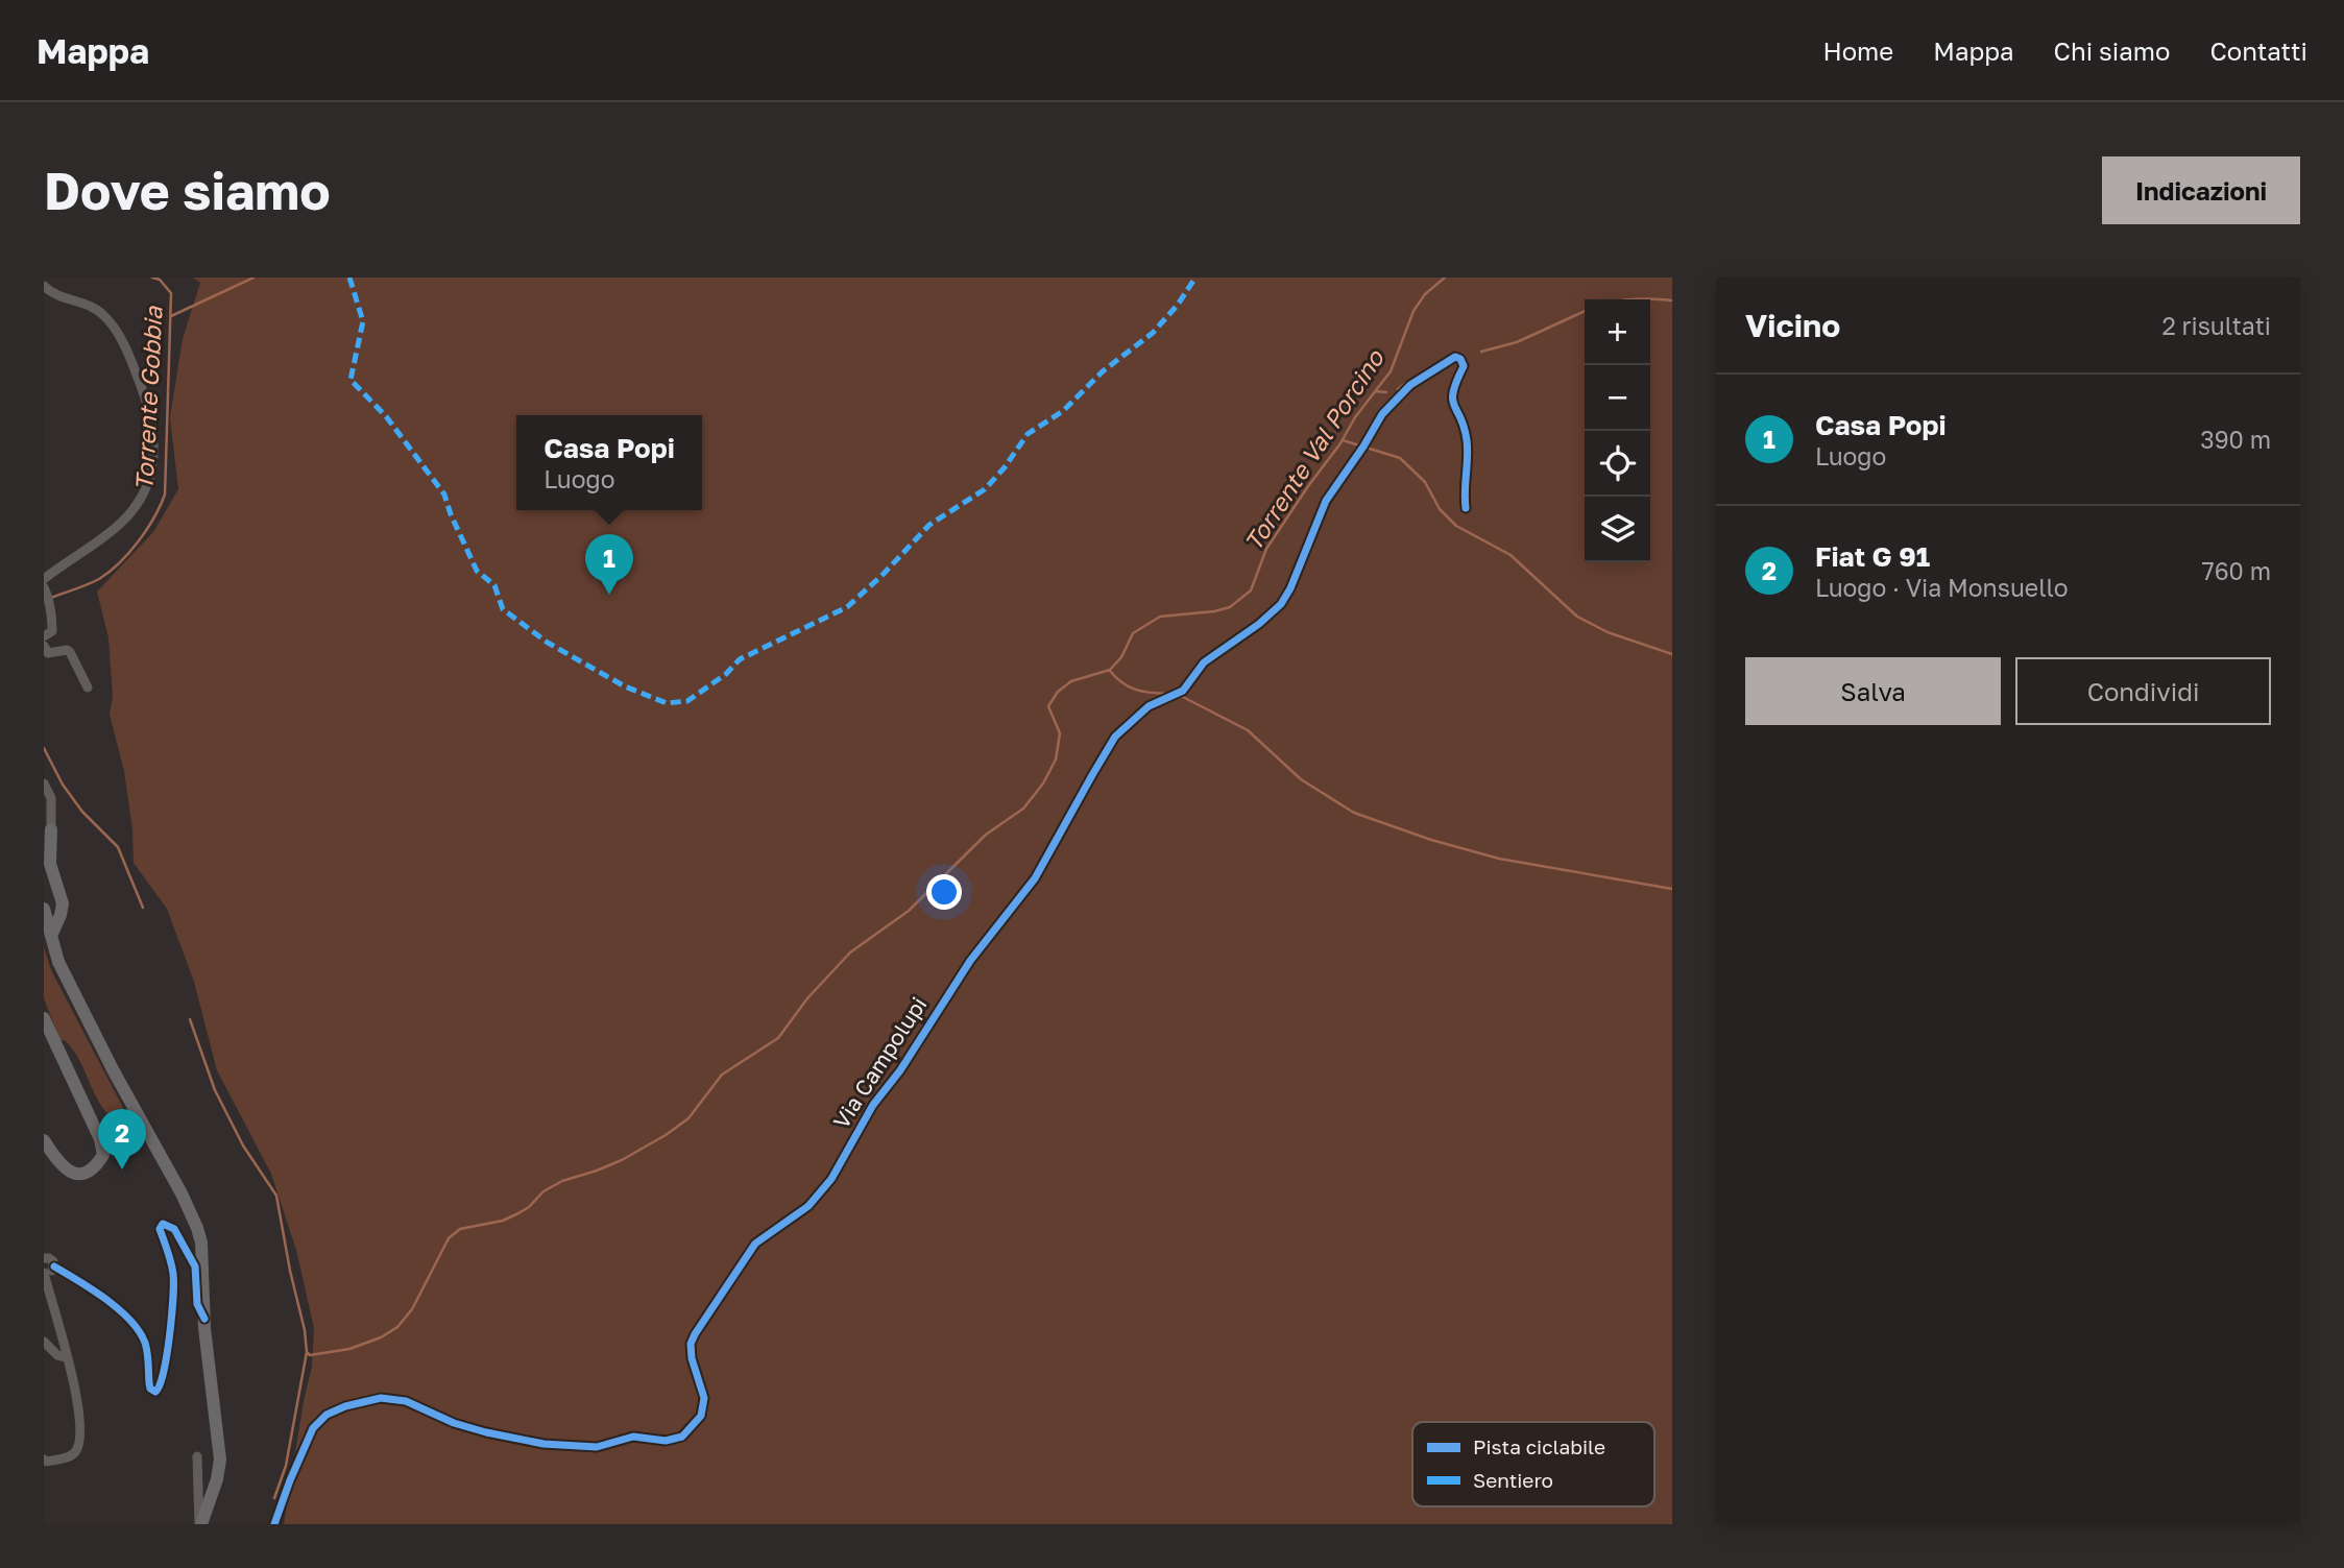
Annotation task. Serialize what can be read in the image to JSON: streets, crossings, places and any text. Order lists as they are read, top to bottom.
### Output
{
  "streets": {
    "street": ["Via Campolupi"]
  },
  "water": ["Torrente Gobbia", "Torrente Val Porcino"],
  "legend": ["Pista ciclabile", "Sentiero"],
  "page": {
    "header": "Mappa",
    "nav": [
      "Home",
      "Mappa",
      "Chi siamo",
      "Contatti"
    ],
    "buttons": [
      "Indicazioni",
      ["Salva", "Condividi"]
    ],
    "title": "Dove siamo",
    "heading": ["Vicino", "2 risultati"],
    "map_buttons": ["+", "−"],
    "list": [
      {
        "mark": "1",
        "name": "Casa Popi",
        "note": "Luogo",
        "value": "390 m"
      },
      {
        "mark": "2",
        "name": "Fiat G 91",
        "note": "Luogo · Via Monsuello",
        "value": "760 m"
      }
    ],
    "popup": ["Casa Popi", "Luogo"],
    "pins": ["1", "2"]
  }
}
